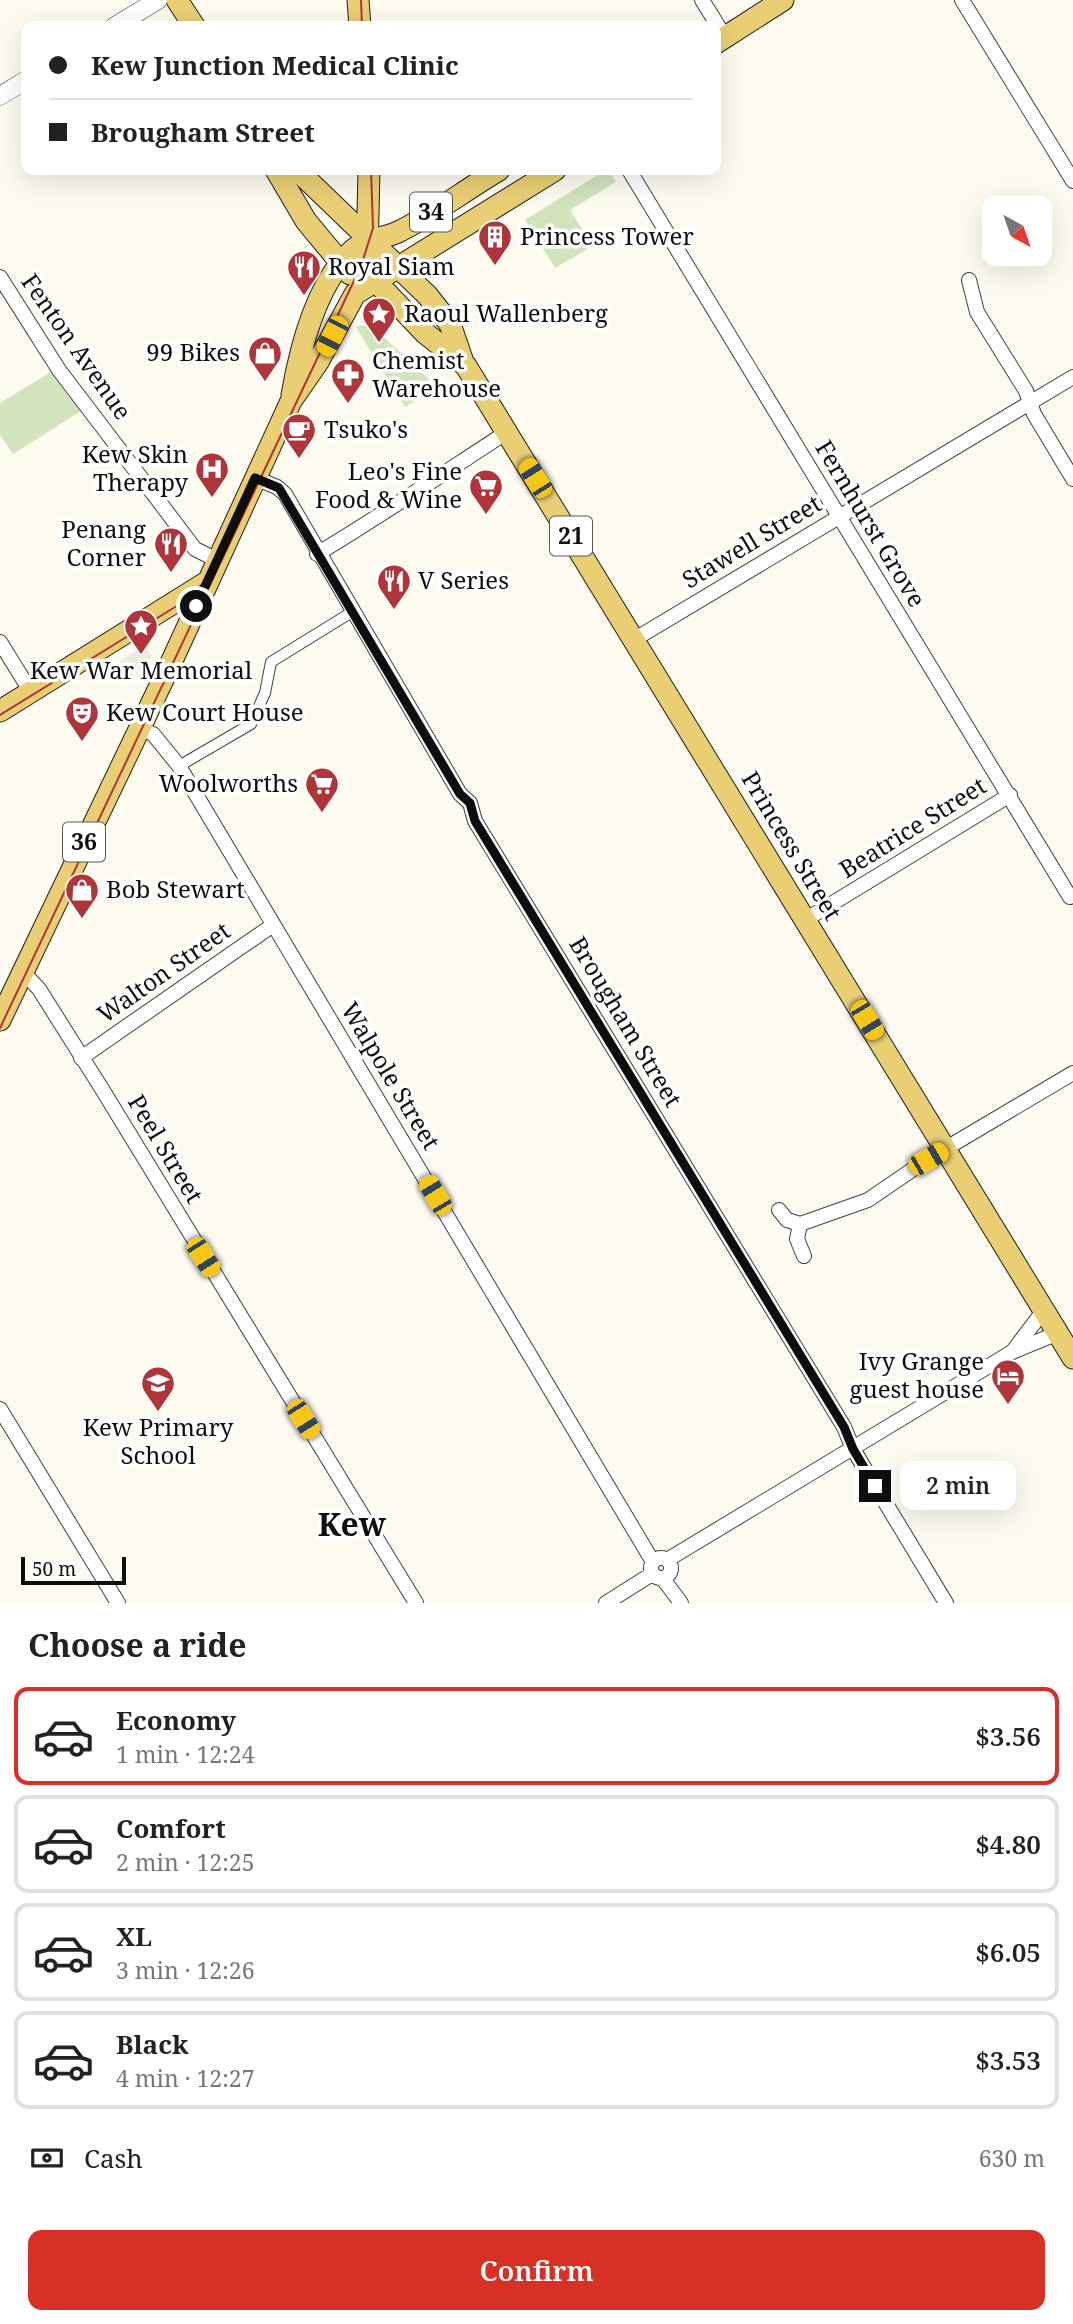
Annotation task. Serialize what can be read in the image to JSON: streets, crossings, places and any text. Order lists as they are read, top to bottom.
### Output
{
  "streets": {
    "main road": [
      "34",
      "21",
      "36",
      "Princess Street"
    ],
    "street": [
      "Fenton Avenue",
      "Fernhurst Grove",
      "Stawell Street",
      "Beatrice Street",
      "Walton Street",
      "Brougham Street",
      "Walpole Street",
      "Peel Street"
    ]
  },
  "crossings": [
    ["34", "Fenton Avenue"],
    ["34", "21"],
    ["34", "36"],
    ["34", "Princess Street"],
    ["34", "Brougham Street"],
    ["Fernhurst Grove", "Stawell Street"],
    ["Fernhurst Grove", "Beatrice Street"],
    ["21", "Princess Street"],
    ["Stawell Street", "Princess Street"],
    ["Beatrice Street", "Princess Street"],
    ["36", "Walpole Street"],
    ["36", "Peel Street"],
    ["Walton Street", "Walpole Street"],
    ["Walton Street", "Peel Street"]
  ],
  "districts": ["Kew"],
  "places": {
    "building": ["Princess Tower"],
    "restaurant": ["Royal Siam", "Penang Corner", "V Series"],
    "place": ["Raoul Wallenberg", "Kew War Memorial"],
    "shop": ["99 Bikes", "Bob Stewart"],
    "pharmacy": ["Chemist Warehouse"],
    "cafe": ["Tsuko's"],
    "hospital": ["Kew Skin Therapy"],
    "supermarket": ["Leo's Fine Food & Wine", "Woolworths"],
    "theatre": ["Kew Court House"],
    "hotel": ["Ivy Grange guest house"],
    "school or university": ["Kew Primary School"]
  },
  "scale_bar": "50 m",
  "north": "bottom right",
  "page": {
    "banner": ["Kew Junction Medical Clinic", "Brougham Street"],
    "bubble": "2 min",
    "scale": "50 m",
    "heading": "Choose a ride",
    "list": [
      {
        "name": "Economy",
        "note": "1 min · 12:24",
        "value": "$3.56"
      },
      {
        "name": "Comfort",
        "note": "2 min · 12:25",
        "value": "$4.80"
      },
      {
        "name": "XL",
        "note": "3 min · 12:26",
        "value": "$6.05"
      },
      {
        "name": "Black",
        "note": "4 min · 12:27",
        "value": "$3.53"
      }
    ],
    "pay": ["Cash", "630 m"],
    "buttons": "Confirm"
  }
}
